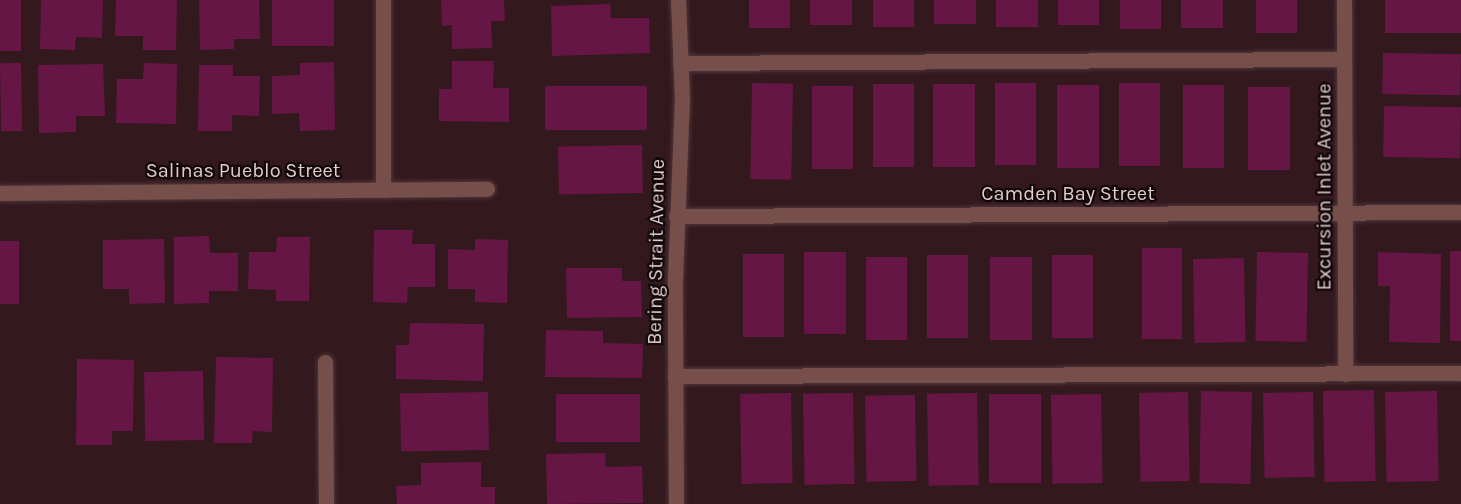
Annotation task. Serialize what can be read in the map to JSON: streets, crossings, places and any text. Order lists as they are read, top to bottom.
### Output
{
  "streets": {
    "street": [
      "Salinas Pueblo Street",
      "Excursion Inlet Avenue",
      "Camden Bay Street",
      "Bering Strait Avenue"
    ]
  },
  "crossings": [
    ["Excursion Inlet Avenue", "Camden Bay Street"],
    ["Camden Bay Street", "Bering Strait Avenue"]
  ]
}
